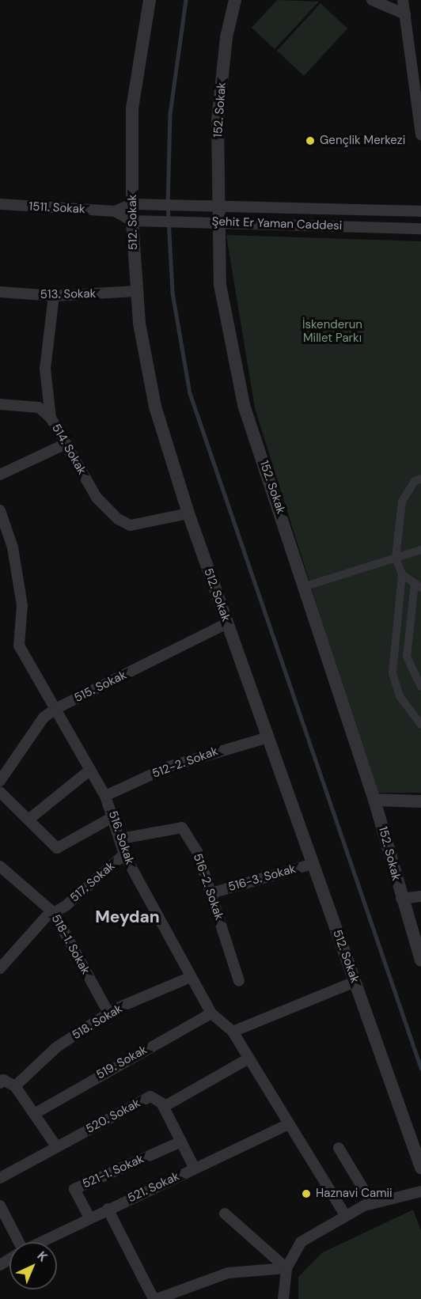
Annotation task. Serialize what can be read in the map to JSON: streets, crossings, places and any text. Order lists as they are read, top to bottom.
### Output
{
  "streets": {
    "street": [
      "152. Sokak",
      "1511. Sokak",
      "512. Sokak",
      "Şehit Er Yaman Caddesi",
      "513. Sokak",
      "514. Sokak",
      "515. Sokak",
      "512-2. Sokak",
      "516. Sokak",
      "516-3. Sokak",
      "517. Sokak",
      "516-2. Sokak",
      "518-1. Sokak",
      "518. Sokak",
      "519. Sokak",
      "520. Sokak",
      "521-1. Sokak",
      "521. Sokak"
    ]
  },
  "crossings": [
    ["152. Sokak", "Şehit Er Yaman Caddesi"],
    ["1511. Sokak", "512. Sokak"],
    ["1511. Sokak", "Şehit Er Yaman Caddesi"],
    ["512. Sokak", "Şehit Er Yaman Caddesi"],
    ["512. Sokak", "513. Sokak"],
    ["512. Sokak", "514. Sokak"],
    ["512. Sokak", "515. Sokak"],
    ["512. Sokak", "512-2. Sokak"],
    ["512. Sokak", "516-3. Sokak"],
    ["513. Sokak", "514. Sokak"],
    ["515. Sokak", "516. Sokak"],
    ["512-2. Sokak", "516. Sokak"],
    ["516. Sokak", "517. Sokak"],
    ["516. Sokak", "516-2. Sokak"],
    ["516. Sokak", "518. Sokak"],
    ["516. Sokak", "519. Sokak"],
    ["516. Sokak", "521. Sokak"],
    ["516-3. Sokak", "516-2. Sokak"],
    ["517. Sokak", "518-1. Sokak"],
    ["518-1. Sokak", "518. Sokak"],
    ["521-1. Sokak", "521. Sokak"]
  ],
  "districts": ["Meydan"],
  "parks": ["İskenderun Millet Parkı"],
  "places": ["Gençlik Merkezi", "Haznavi Camii"],
  "north": "top right"
}
